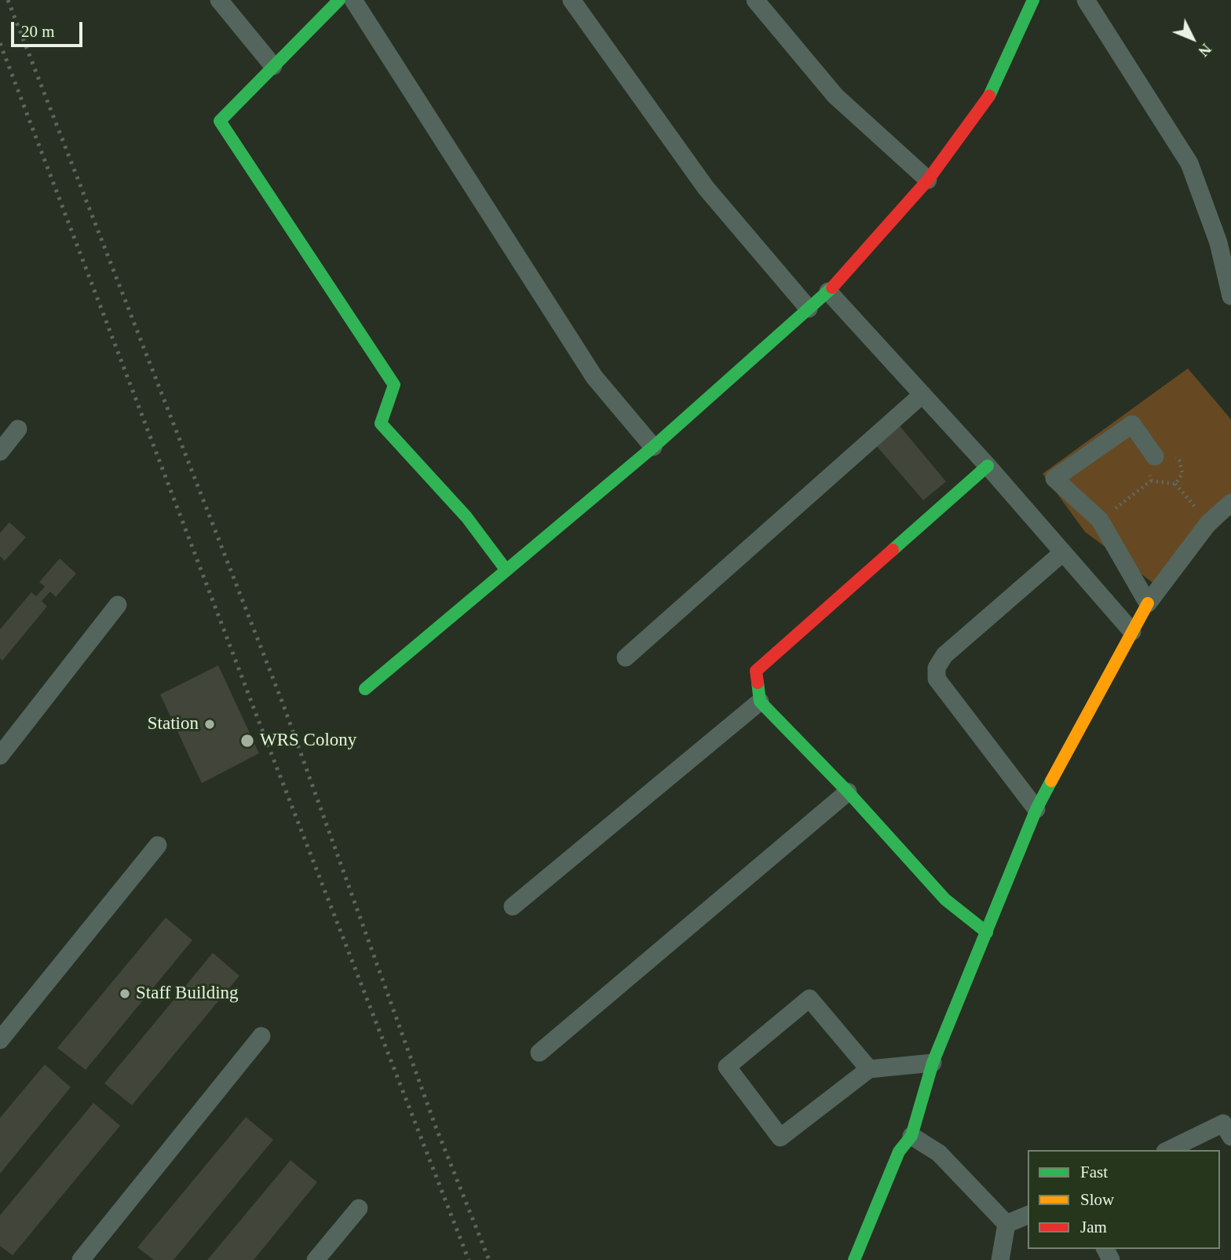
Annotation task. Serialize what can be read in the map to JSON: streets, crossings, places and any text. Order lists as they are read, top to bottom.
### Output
{
  "places": ["Station", "WRS Colony", "Staff Building"],
  "legend": ["Fast", "Slow", "Jam"],
  "scale_bar": "20 m",
  "north": "bottom right"
}
